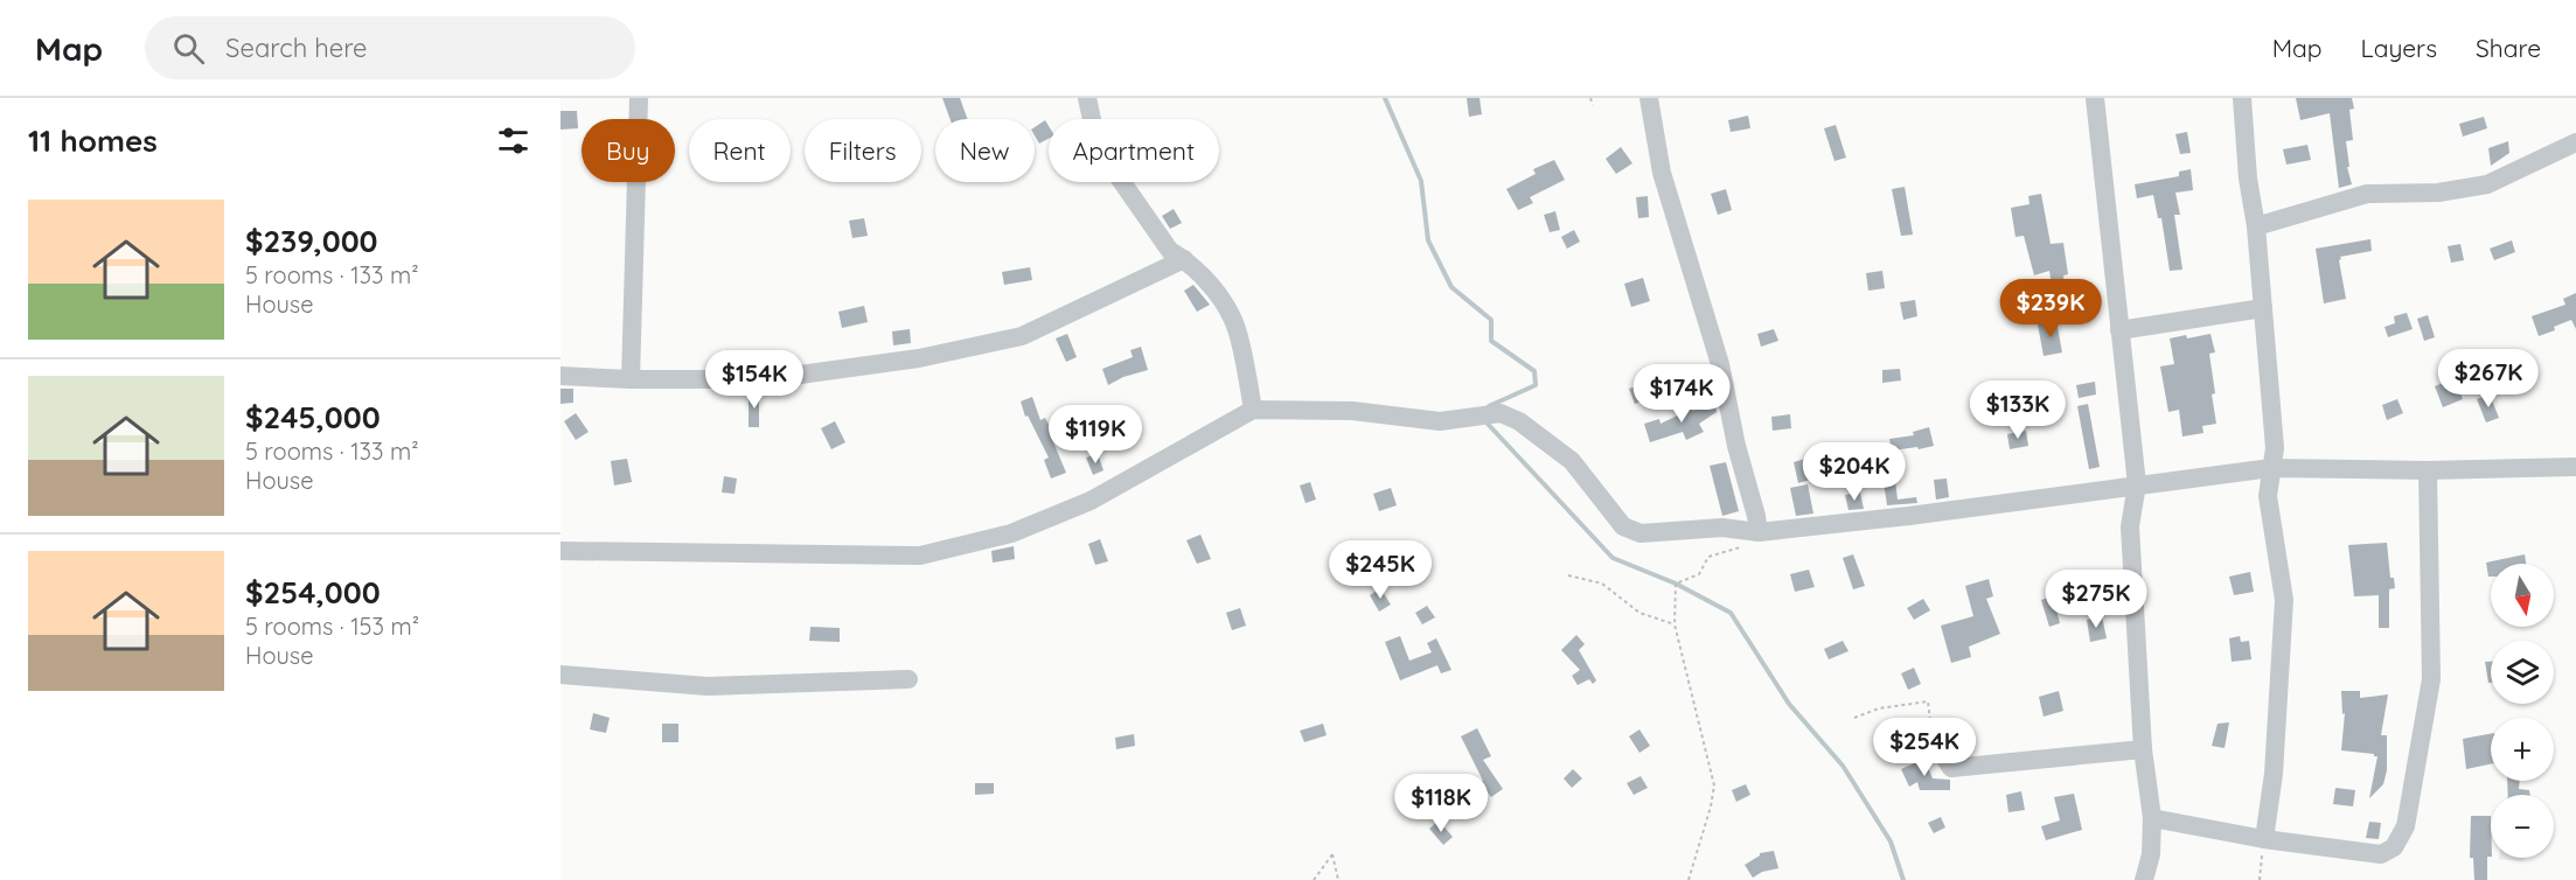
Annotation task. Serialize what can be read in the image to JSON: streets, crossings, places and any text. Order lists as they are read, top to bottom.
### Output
{
  "north": "bottom",
  "page": {
    "header": "Map",
    "search": "Search here",
    "nav": ["Map", "Layers", "Share"],
    "heading": "11 homes",
    "chip": [
      "Buy",
      "Rent",
      "Filters",
      "New",
      "Apartment"
    ],
    "list": [
      {
        "name": "$239,000",
        "note": "5 rooms · 133 m² · House"
      },
      {
        "name": "$245,000",
        "note": "5 rooms · 133 m² · House"
      },
      {
        "name": "$254,000",
        "note": "5 rooms · 153 m² · House"
      }
    ],
    "price": [
      "$239K",
      "$267K",
      "$154K",
      "$174K",
      "$133K",
      "$119K",
      "$204K",
      "$245K",
      "$275K",
      "$254K",
      "$118K"
    ],
    "map_buttons": ["+", "−"]
  }
}
